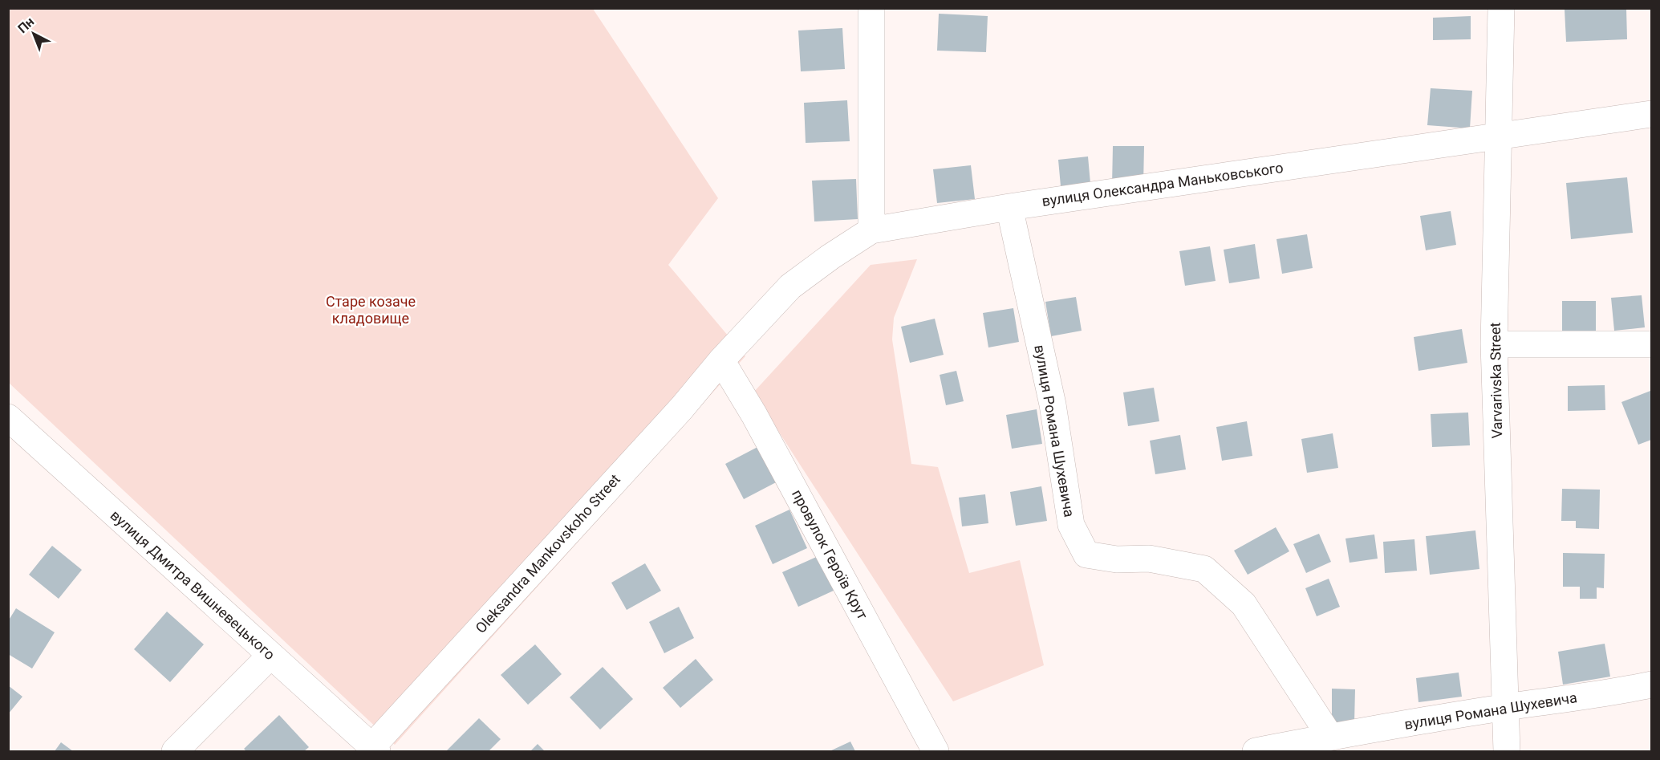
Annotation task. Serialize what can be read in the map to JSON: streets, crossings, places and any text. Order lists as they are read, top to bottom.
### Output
{
  "streets": {
    "street": [
      "вулиця Олександра Маньковського",
      "Varvarivska Street",
      "вулиця Романа Шухевича",
      "Oleksandra Mankovskoho Street",
      "провулок Героїв Крут",
      "вулиця Дмитра Вишневецького"
    ]
  },
  "crossings": [
    ["вулиця Олександра Маньковського", "Varvarivska Street"],
    ["вулиця Олександра Маньковського", "вулиця Романа Шухевича"],
    ["вулиця Олександра Маньковського", "Oleksandra Mankovskoho Street"],
    ["вулиця Олександра Маньковського", "провулок Героїв Крут"],
    ["Varvarivska Street", "вулиця Романа Шухевича"],
    ["Oleksandra Mankovskoho Street", "провулок Героїв Крут"],
    ["Oleksandra Mankovskoho Street", "вулиця Дмитра Вишневецького"]
  ],
  "parks": ["Старе козаче кладовище"],
  "north": "top left"
}
